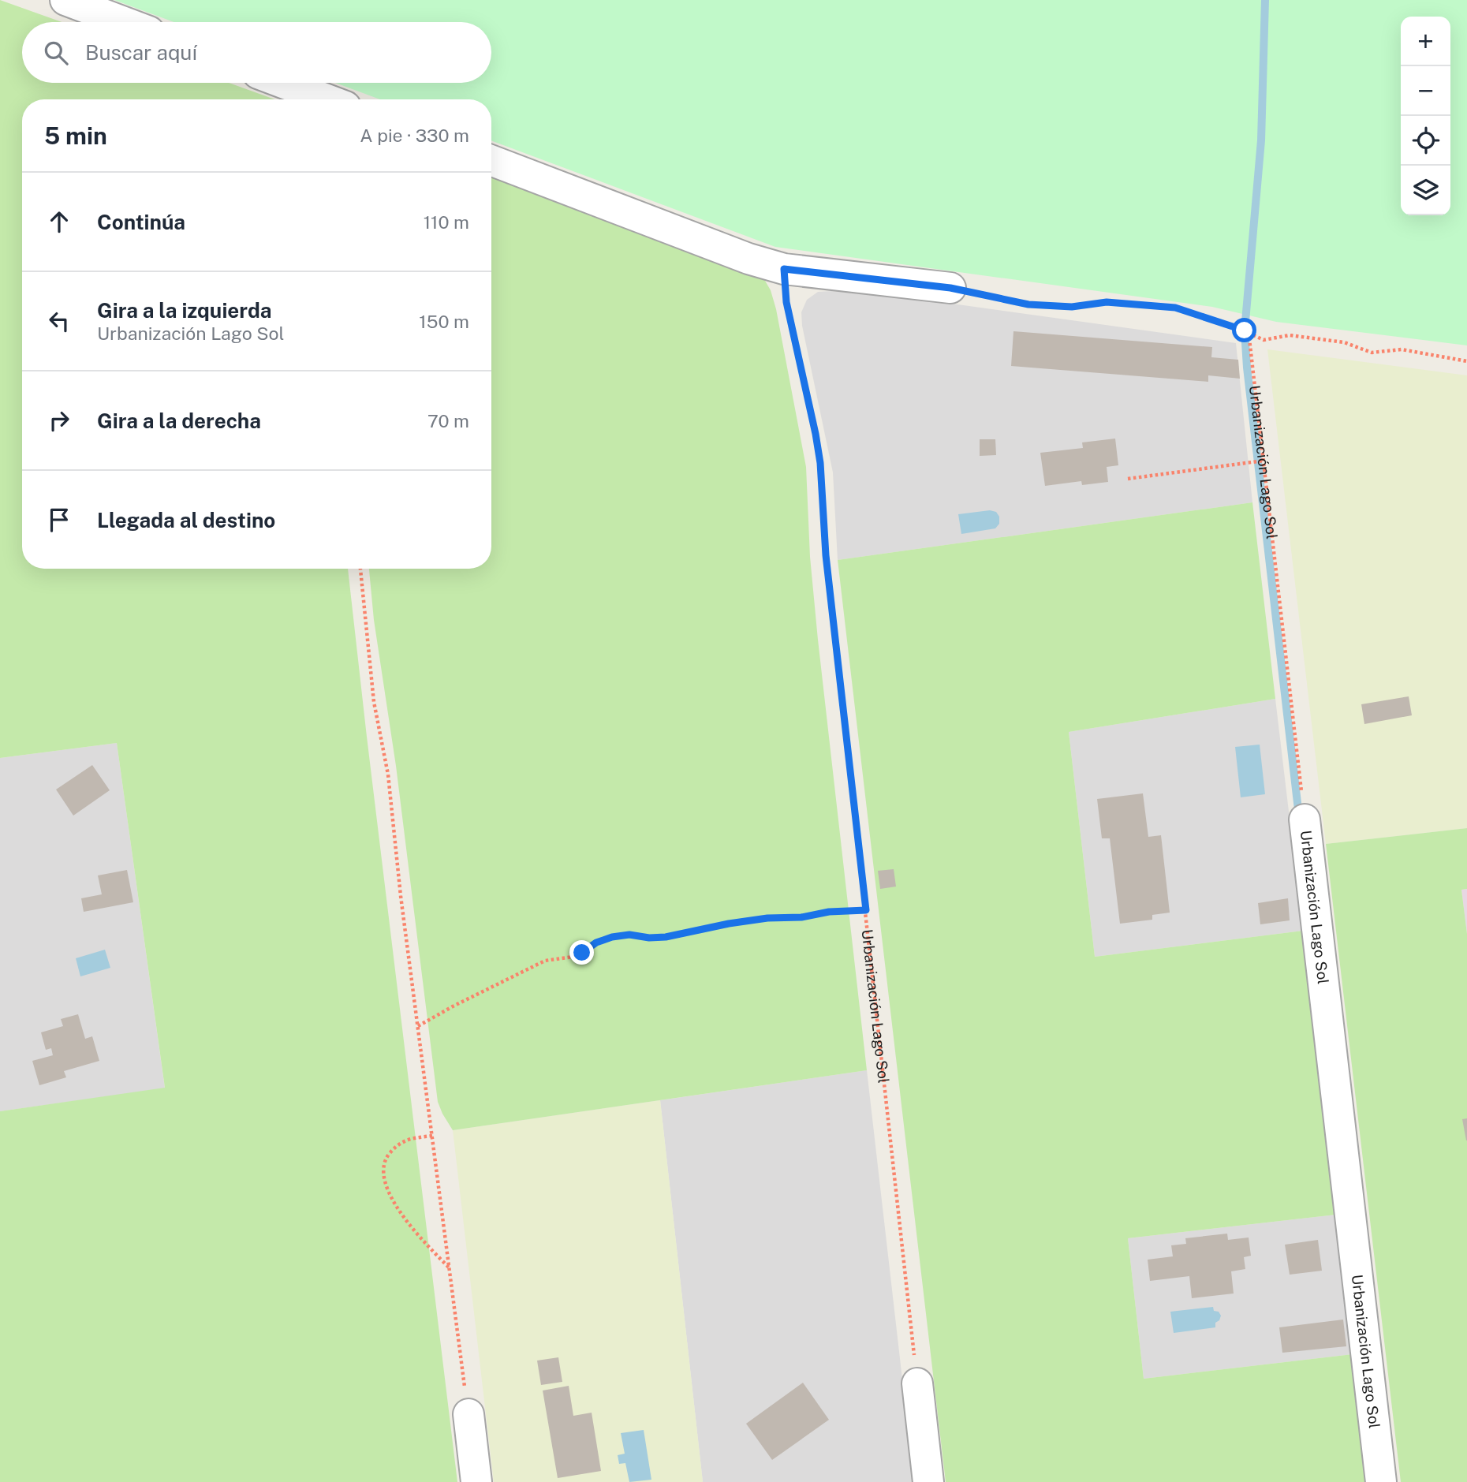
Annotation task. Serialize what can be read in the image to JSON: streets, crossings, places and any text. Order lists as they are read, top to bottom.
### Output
{
  "streets": {
    "street": ["Urbanización Lago Sol"]
  },
  "page": {
    "map_buttons": ["+", "−"],
    "search": "Buscar aquí",
    "heading": ["5 min", "A pie · 330 m"],
    "list": [
      ["Continúa", "110 m"],
      ["Gira a la izquierda", "Urbanización Lago Sol", "150 m"],
      ["Gira a la derecha", "70 m"],
      "Llegada al destino"
    ]
  }
}
